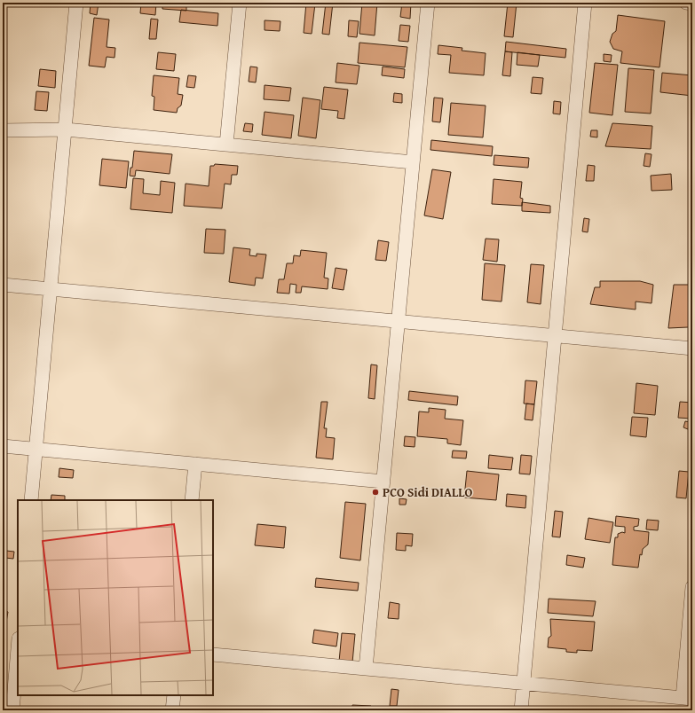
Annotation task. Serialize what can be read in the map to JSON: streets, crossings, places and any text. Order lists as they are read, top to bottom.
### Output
{
  "places": ["PCO Sidi DIALLO"]
}
